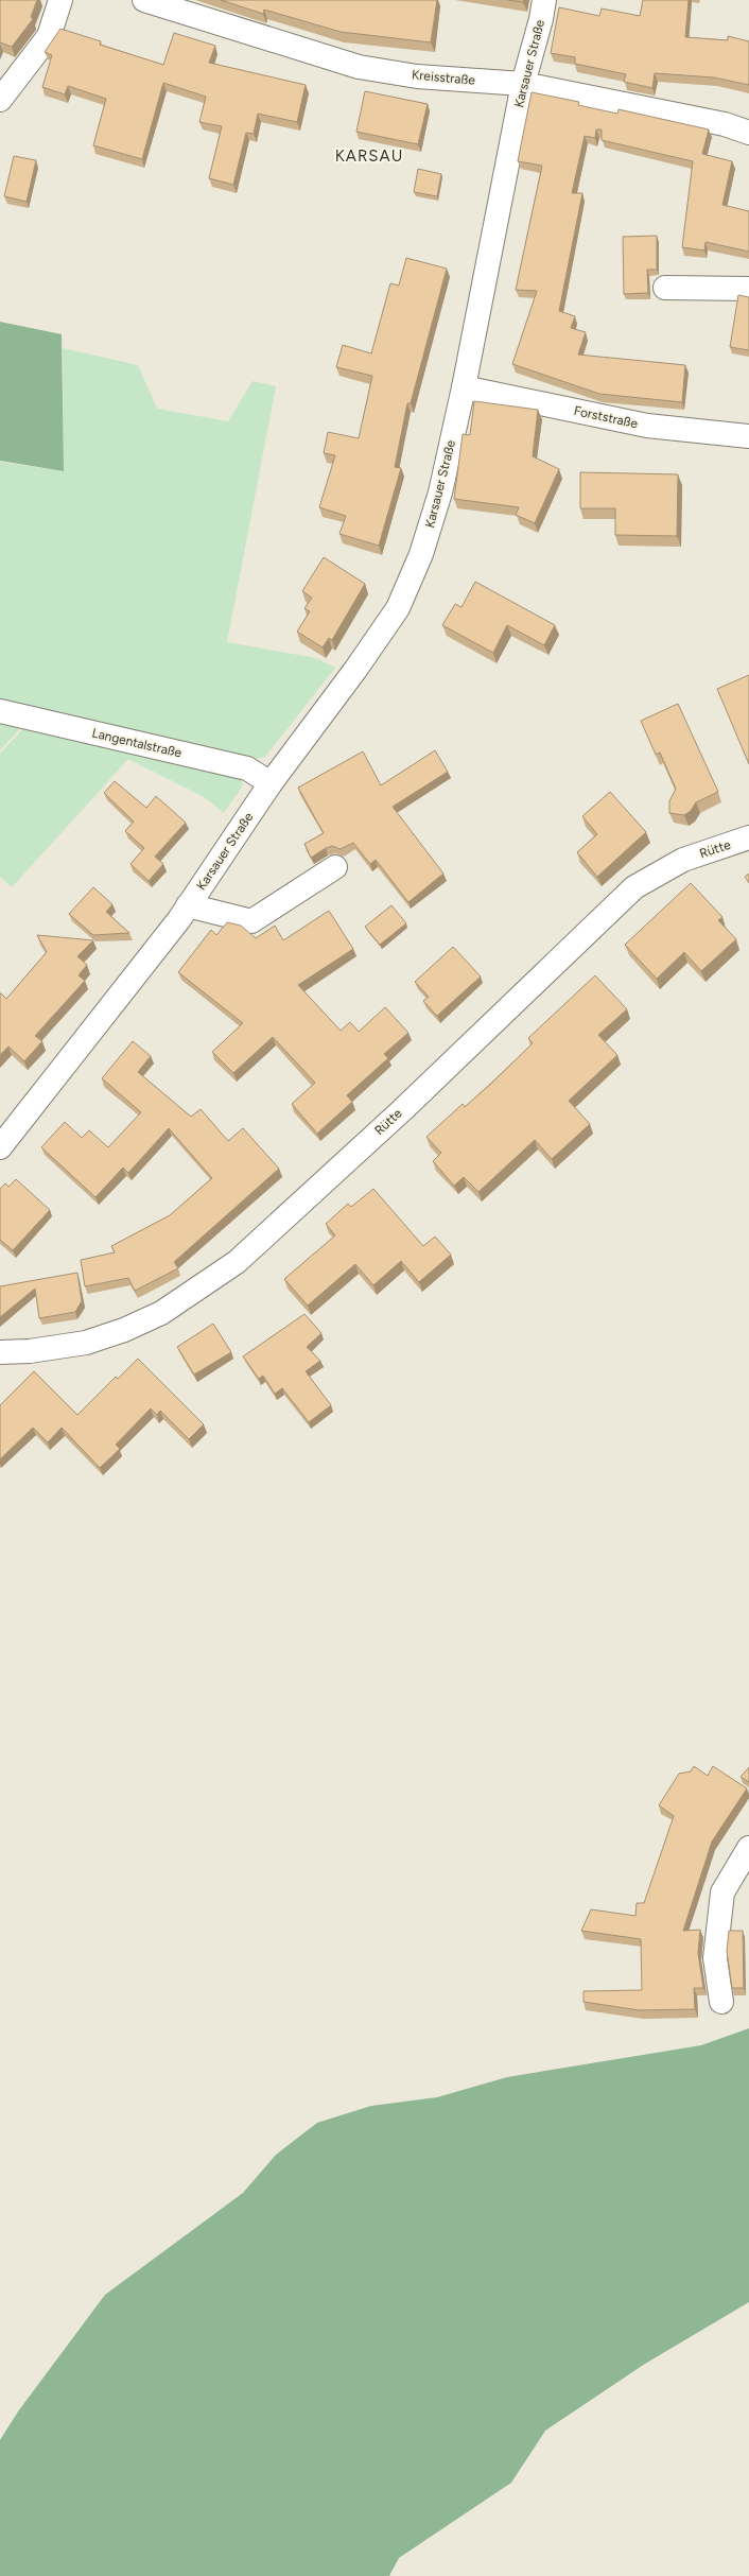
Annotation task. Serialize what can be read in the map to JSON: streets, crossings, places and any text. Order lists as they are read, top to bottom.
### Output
{
  "streets": {
    "street": [
      "Karsauer Straße",
      "Kreisstraße",
      "Forststraße",
      "Langentalstraße",
      "Rütte"
    ]
  },
  "crossings": [
    ["Karsauer Straße", "Kreisstraße"],
    ["Karsauer Straße", "Forststraße"],
    ["Karsauer Straße", "Langentalstraße"]
  ],
  "districts": ["KARSAU"]
}
